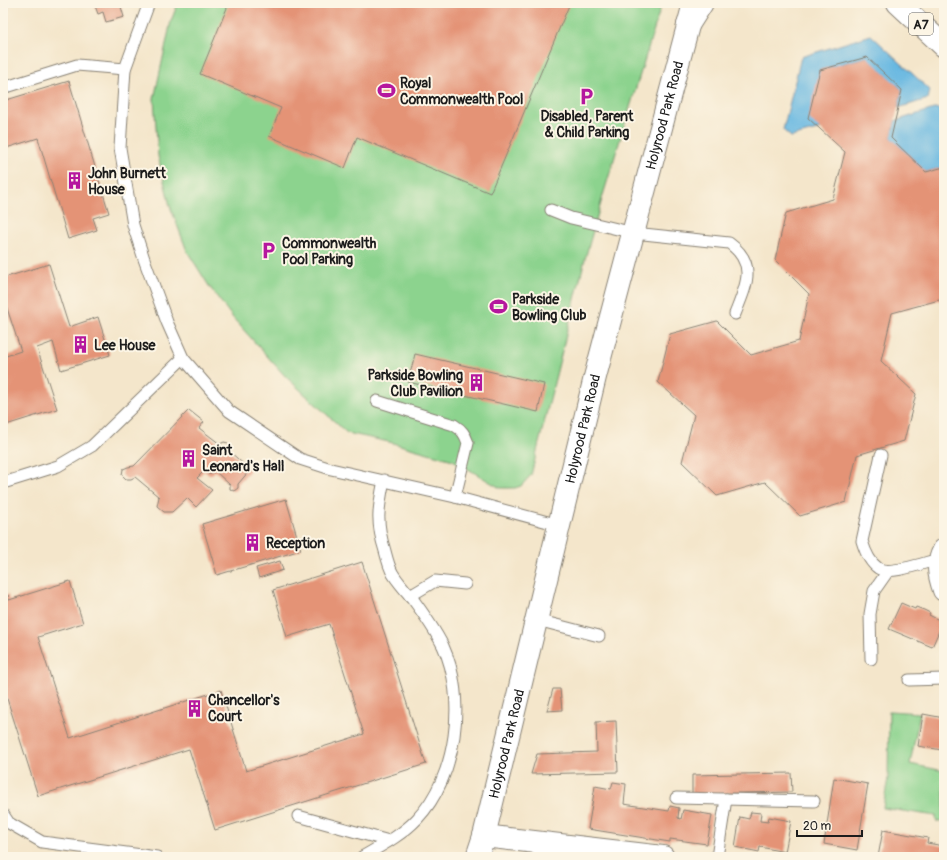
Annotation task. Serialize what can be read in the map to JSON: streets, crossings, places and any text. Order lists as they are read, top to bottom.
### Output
{
  "streets": {
    "street": ["A7", "Holyrood Park Road"]
  },
  "places": {
    "sports": ["Royal Commonwealth Pool", "Parkside Bowling Club"],
    "parking": ["Disabled, Parent & Child Parking", "Commonwealth Pool Parking"],
    "building": [
      "John Burnett House",
      "Lee House",
      "Parkside Bowling Club Pavilion",
      "Saint Leonard's Hall",
      "Reception",
      "Chancellor's Court"
    ]
  },
  "scale_bar": "20 m"
}
